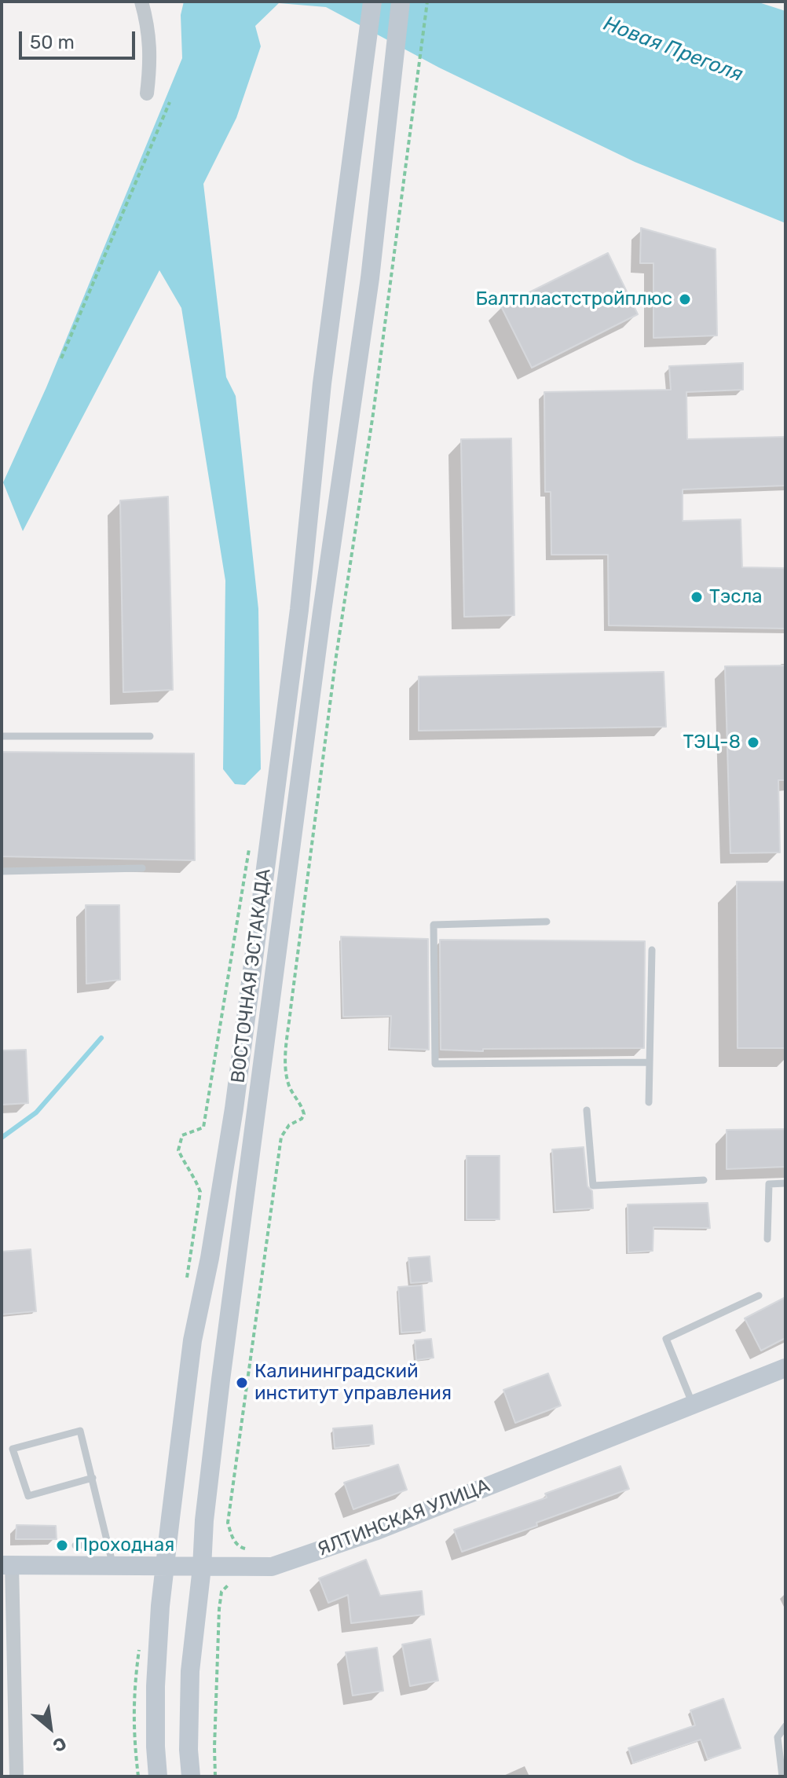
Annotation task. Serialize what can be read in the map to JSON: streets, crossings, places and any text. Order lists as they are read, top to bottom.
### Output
{
  "streets": {
    "main road": ["ВОСТОЧНАЯ ЭСТАКАДА", "ЯЛТИНСКАЯ УЛИЦА"]
  },
  "crossings": [
    ["ВОСТОЧНАЯ ЭСТАКАДА", "ЯЛТИНСКАЯ УЛИЦА"]
  ],
  "water": ["Новая Преголя"],
  "places": [
    "Балтпластстройплюс",
    "Тэсла",
    "ТЭЦ-8",
    "Калининградский институт управления",
    "Проходная"
  ],
  "scale_bar": "50 m",
  "north": "bottom right"
}
